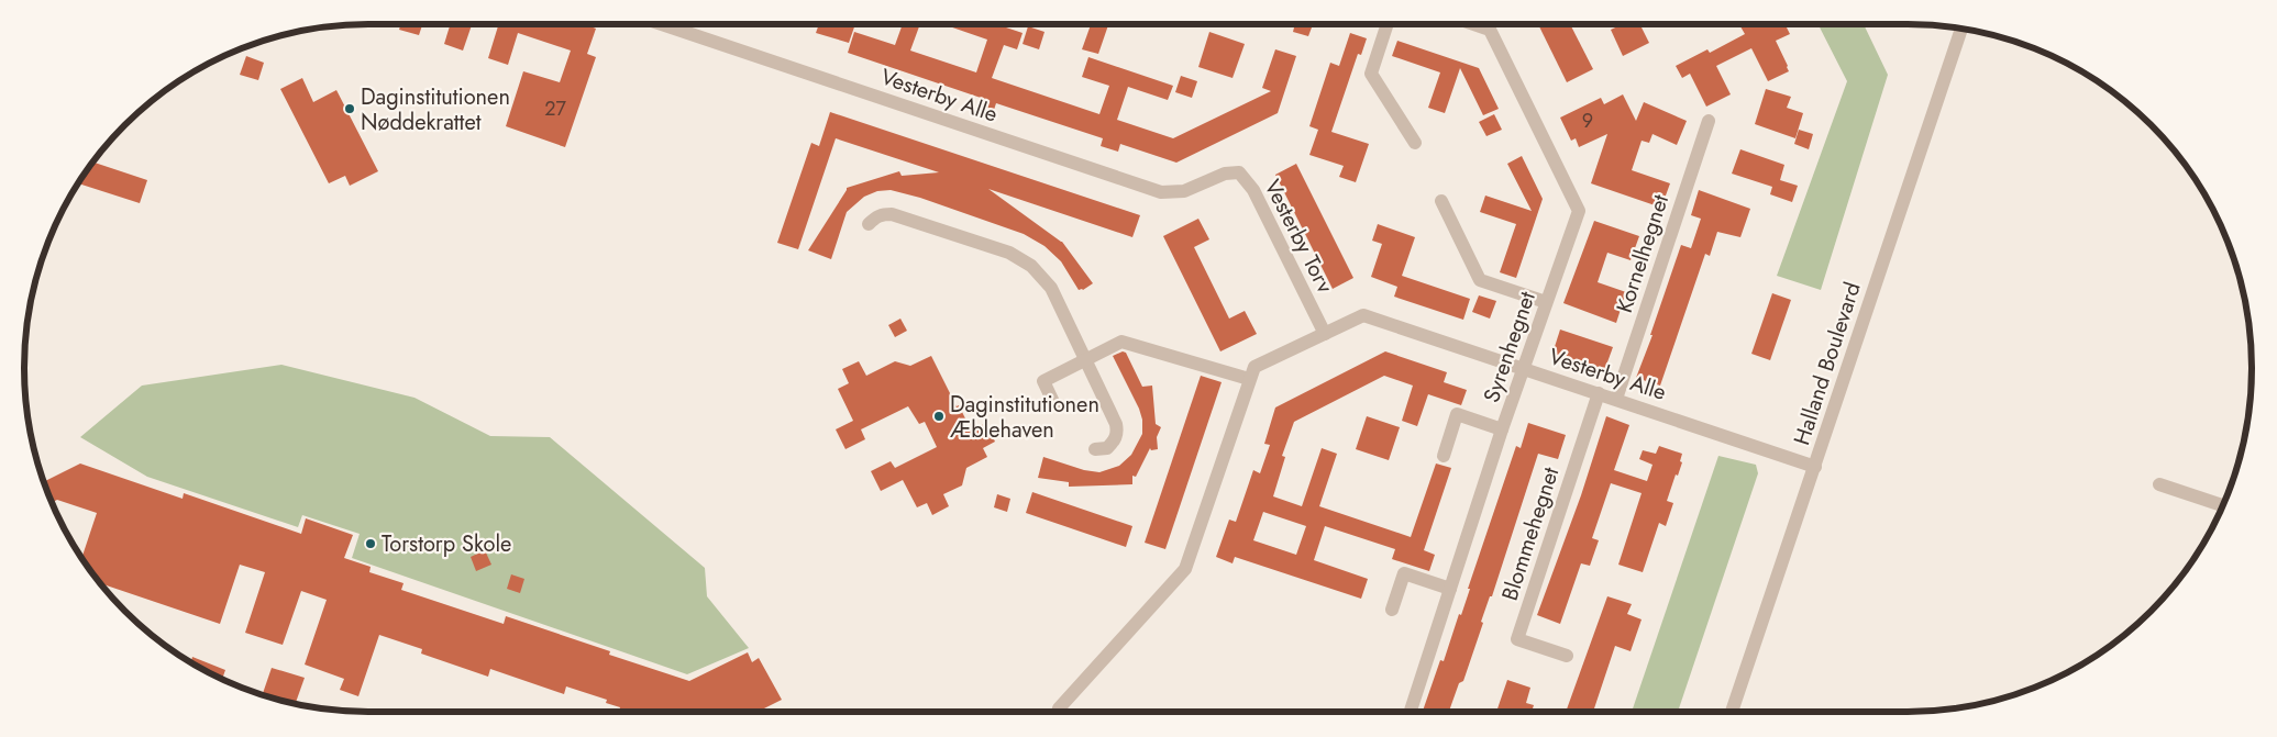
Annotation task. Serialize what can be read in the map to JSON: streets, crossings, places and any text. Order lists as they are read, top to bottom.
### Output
{
  "streets": {
    "street": [
      "Vesterby Alle",
      "Vesterby Torv",
      "Kornelhegnet",
      "Syrenhegnet",
      "Halland Boulevard",
      "Blommehegnet"
    ]
  },
  "crossings": [
    ["Vesterby Alle", "Vesterby Torv"],
    ["Vesterby Alle", "Kornelhegnet"],
    ["Vesterby Alle", "Syrenhegnet"],
    ["Vesterby Alle", "Halland Boulevard"],
    ["Vesterby Alle", "Blommehegnet"]
  ],
  "places": ["Daginstitutionen Nøddekrattet", "Daginstitutionen Æblehaven", "Torstorp Skole"],
  "house_numbers": ["27", "9"]
}
